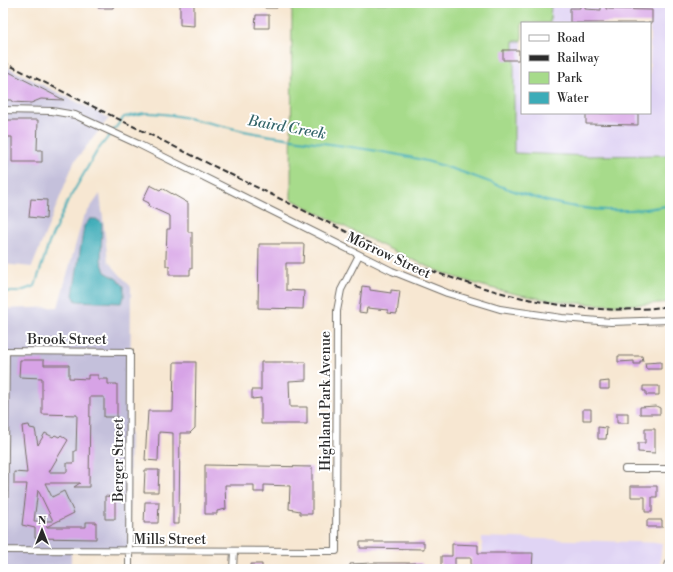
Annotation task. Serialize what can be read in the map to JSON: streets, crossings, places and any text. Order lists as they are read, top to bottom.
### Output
{
  "streets": {
    "street": [
      "Morrow Street",
      "Brook Street",
      "Highland Park Avenue",
      "Berger Street",
      "Mills Street"
    ]
  },
  "crossings": [
    ["Morrow Street", "Highland Park Avenue"],
    ["Brook Street", "Berger Street"],
    ["Highland Park Avenue", "Mills Street"],
    ["Berger Street", "Mills Street"]
  ],
  "water": ["Baird Creek"],
  "legend": [
    "Road",
    "Railway",
    "Park",
    "Water"
  ],
  "north": "top"
}
